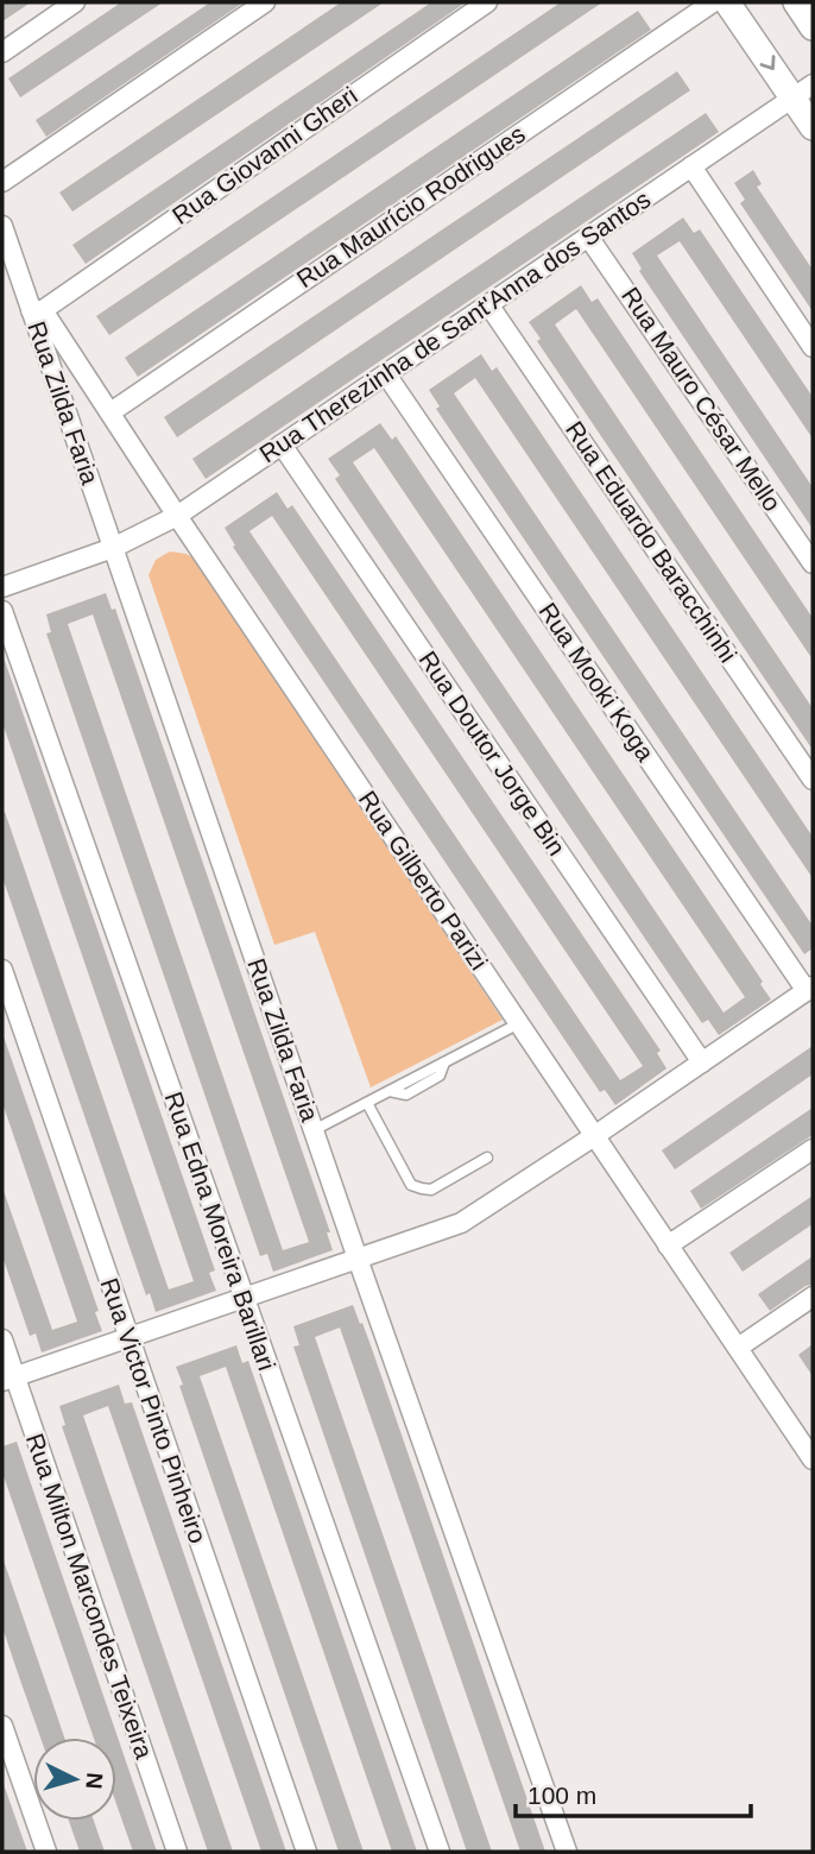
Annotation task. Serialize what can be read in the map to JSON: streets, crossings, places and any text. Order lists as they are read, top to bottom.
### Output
{
  "streets": {
    "street": [
      "Rua Giovanni Gheri",
      "Rua Maurício Rodrigues",
      "Rua Therezinha de Sant'Anna dos Santos",
      "Rua Mauro César Mello",
      "Rua Zilda Faria",
      "Rua Eduardo Baracchinhi",
      "Rua Mooki Koga",
      "Rua Doutor Jorge Bin",
      "Rua Gilberto Parizi",
      "Rua Edna Moreira Barillari",
      "Rua Victor Pinto Pinheiro",
      "Rua Milton Marcondes Teixeira"
    ]
  },
  "crossings": [
    ["Rua Giovanni Gheri", "Rua Zilda Faria"],
    ["Rua Giovanni Gheri", "Rua Gilberto Parizi"],
    ["Rua Maurício Rodrigues", "Rua Gilberto Parizi"],
    ["Rua Therezinha de Sant'Anna dos Santos", "Rua Mauro César Mello"],
    ["Rua Therezinha de Sant'Anna dos Santos", "Rua Zilda Faria"],
    ["Rua Therezinha de Sant'Anna dos Santos", "Rua Eduardo Baracchinhi"],
    ["Rua Therezinha de Sant'Anna dos Santos", "Rua Mooki Koga"],
    ["Rua Therezinha de Sant'Anna dos Santos", "Rua Doutor Jorge Bin"],
    ["Rua Therezinha de Sant'Anna dos Santos", "Rua Gilberto Parizi"],
    ["Rua Zilda Faria", "Rua Gilberto Parizi"]
  ],
  "scale_bar": "100 m",
  "north": "right"
}
